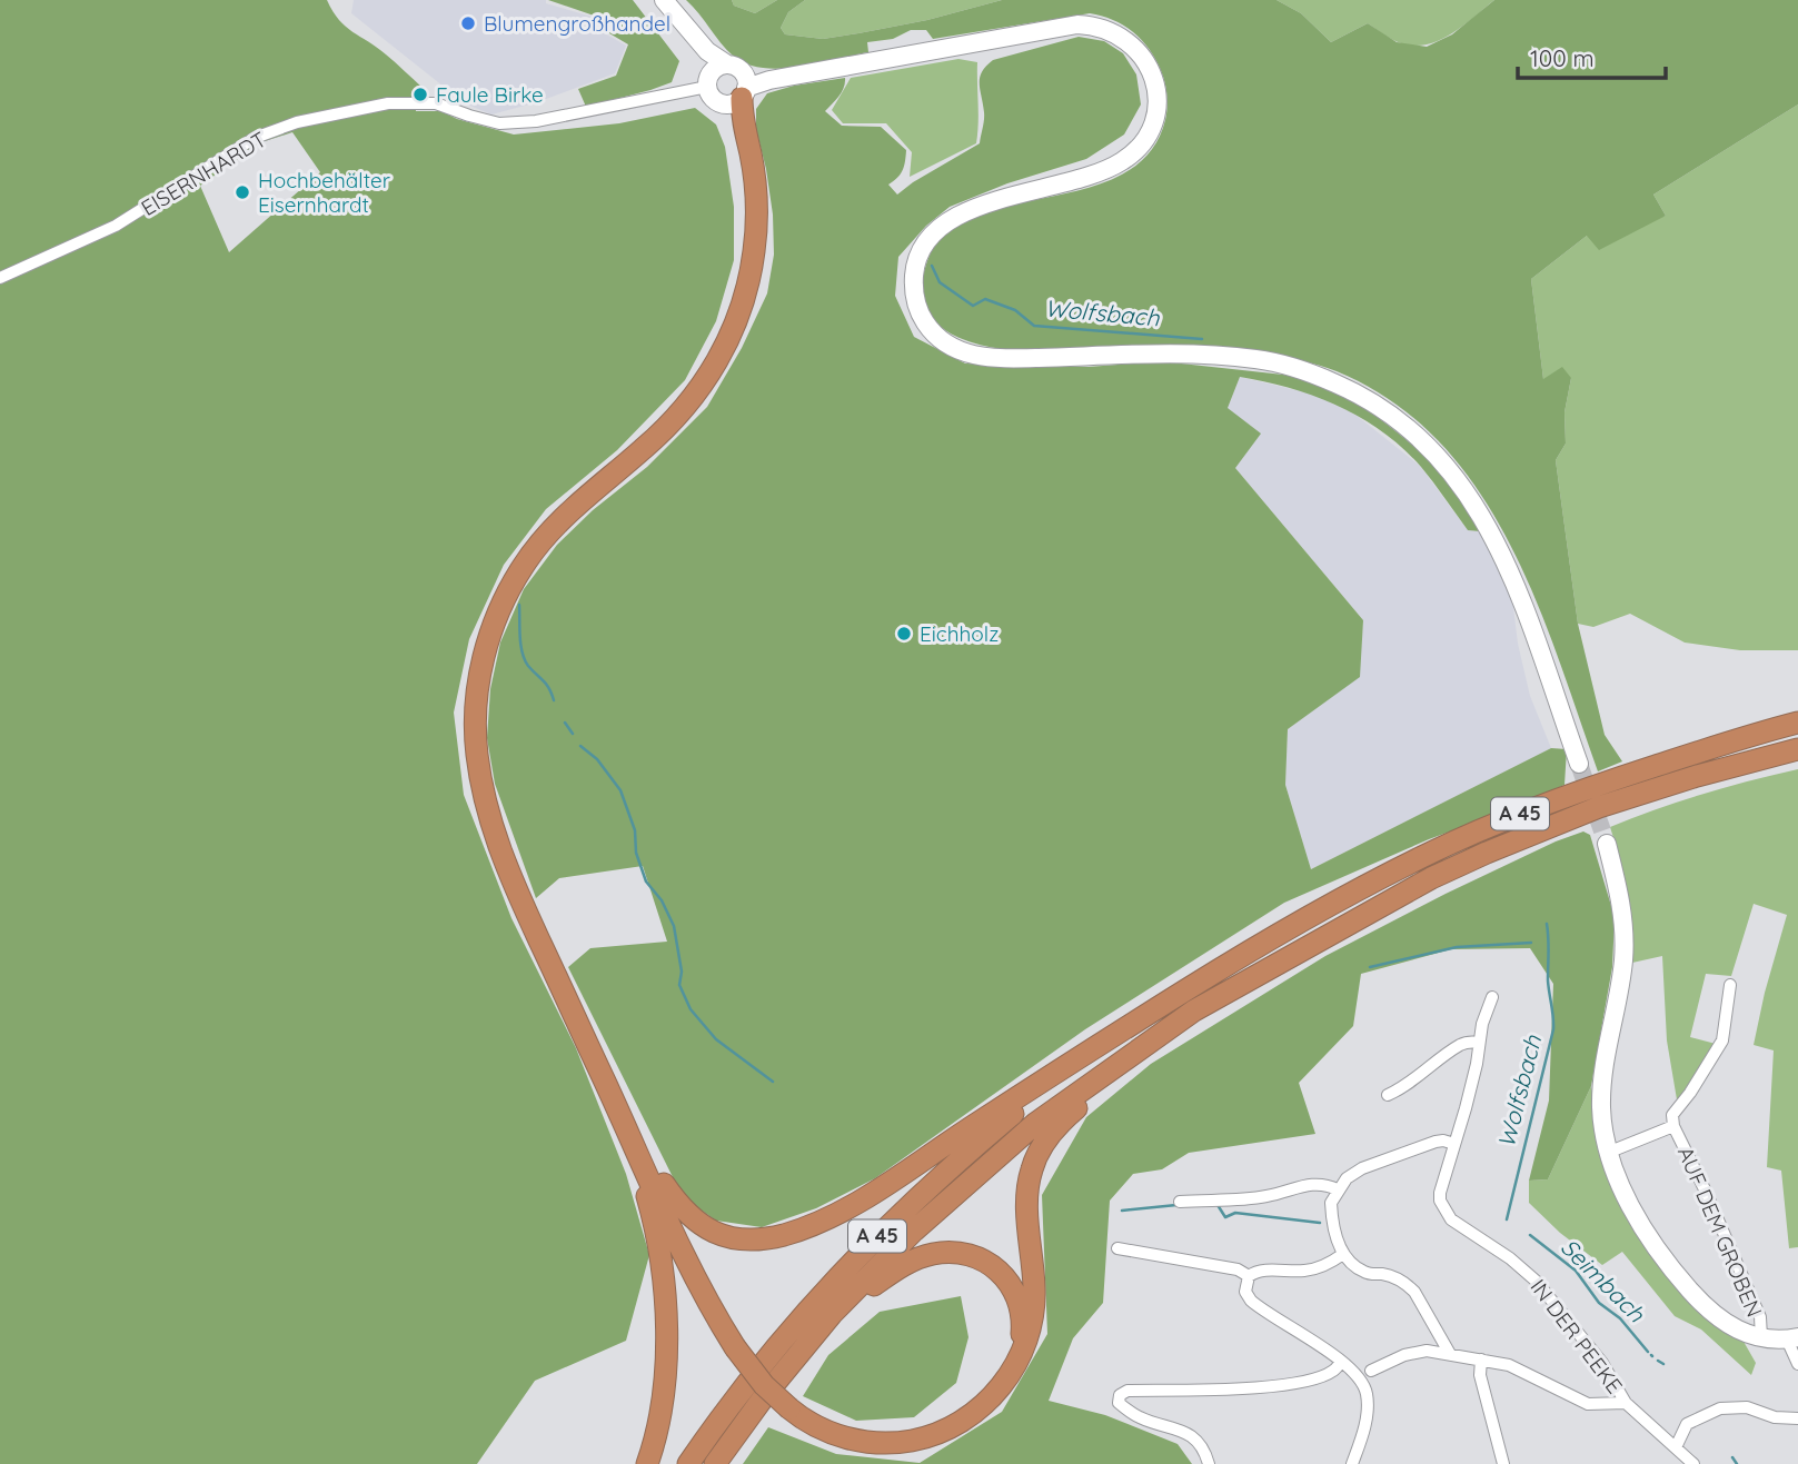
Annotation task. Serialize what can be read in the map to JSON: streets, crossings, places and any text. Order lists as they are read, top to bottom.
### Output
{
  "streets": {
    "highway": ["A 45"],
    "street": ["EISERNHARDT", "AUF DEM GROBEN", "IN DER PEEKE"]
  },
  "water": ["Wolfsbach", "Seimbach"],
  "places": [
    "Blumengroßhandel",
    "Faule Birke",
    "Hochbehälter Eisernhardt",
    "Eichholz"
  ],
  "scale_bar": "100 m"
}
